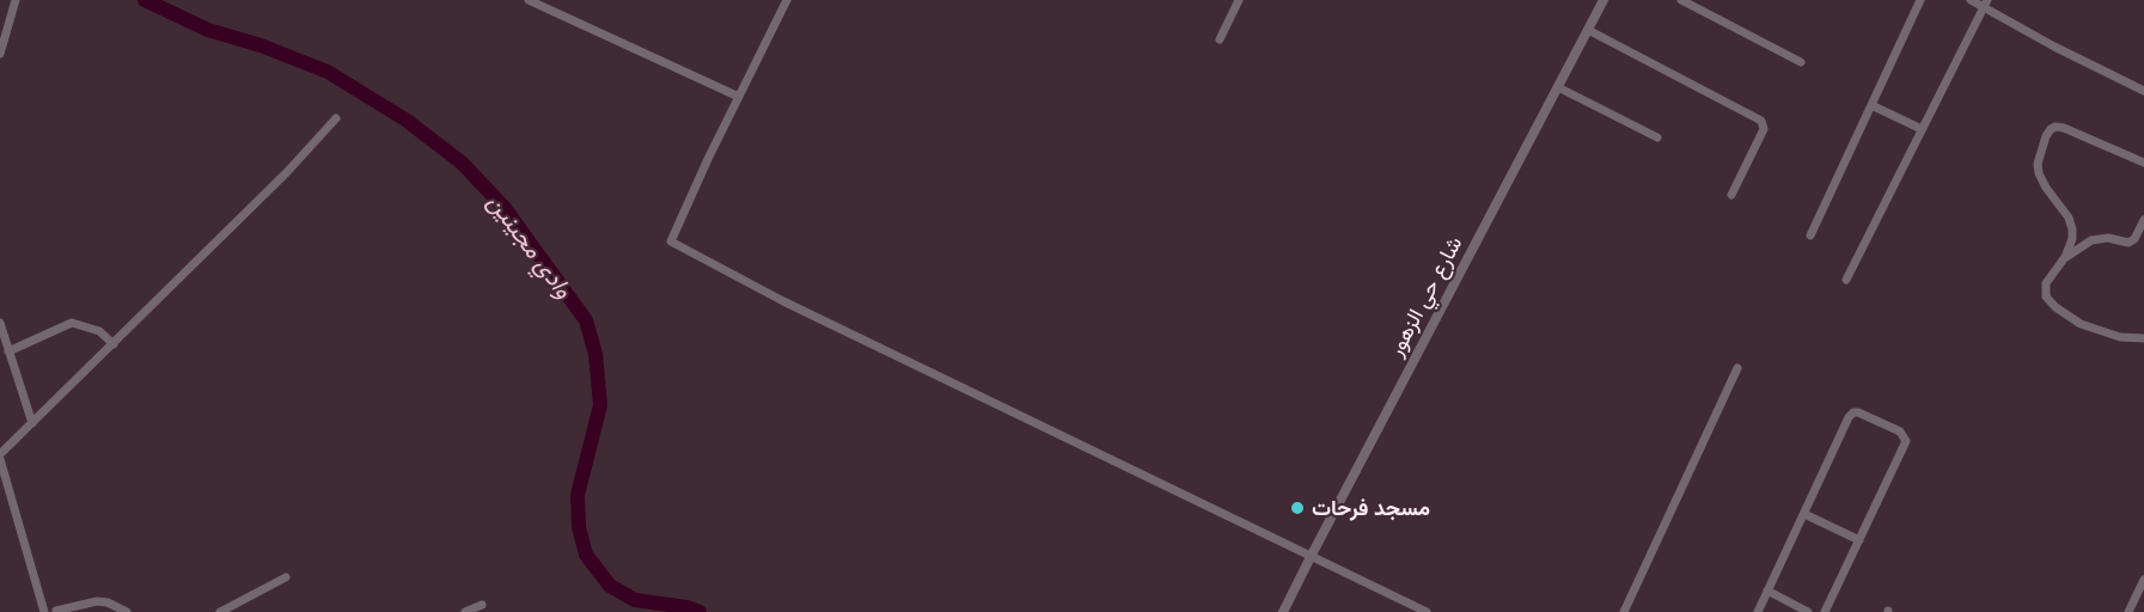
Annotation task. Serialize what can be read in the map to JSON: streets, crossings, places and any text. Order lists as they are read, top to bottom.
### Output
{
  "streets": {
    "street": ["شارع حي الزهور"]
  },
  "water": ["وادي مجينين"],
  "places": ["مسجد فرحات"]
}
